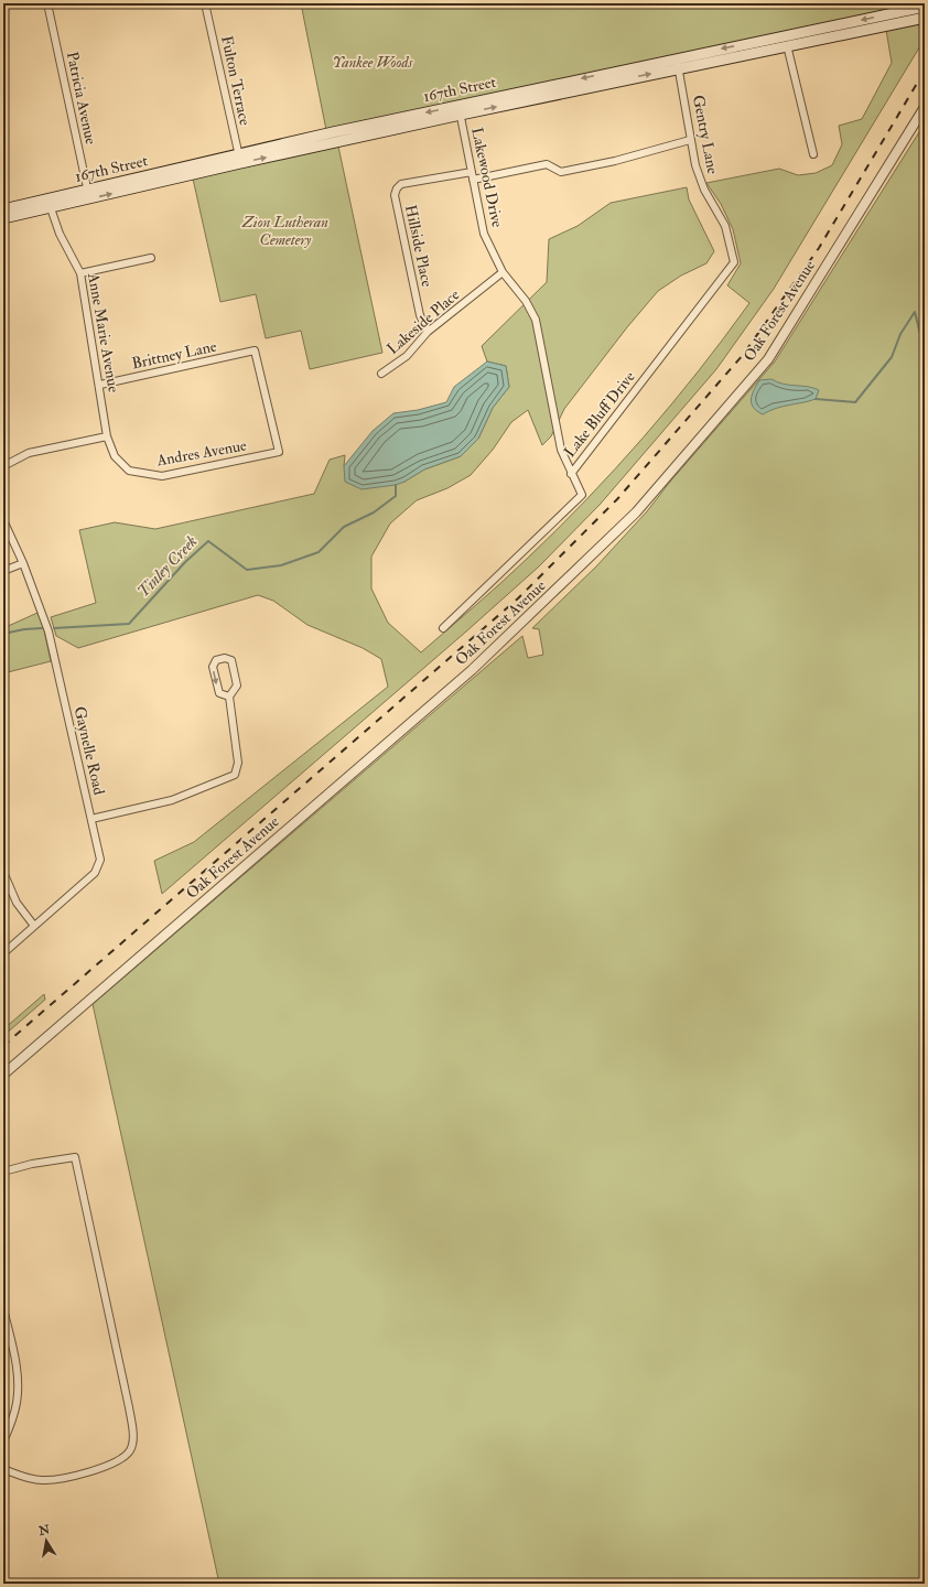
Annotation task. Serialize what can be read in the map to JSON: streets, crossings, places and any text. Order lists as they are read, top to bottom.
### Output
{
  "streets": {
    "main road": ["167th Street"],
    "street": [
      "Fulton Terrace",
      "Patricia Avenue",
      "Gentry Lane",
      "Lakewood Drive",
      "Hillside Place",
      "Oak Forest Avenue",
      "Lakeside Place",
      "Anne Marie Avenue",
      "Brittney Lane",
      "Lake Bluff Drive",
      "Andres Avenue",
      "Gaynelle Road"
    ]
  },
  "crossings": [
    ["Fulton Terrace", "167th Street"],
    ["167th Street", "Patricia Avenue"],
    ["167th Street", "Gentry Lane"],
    ["167th Street", "Lakewood Drive"],
    ["167th Street", "Anne Marie Avenue"],
    ["Gentry Lane", "Lake Bluff Drive"],
    ["Lakewood Drive", "Hillside Place"],
    ["Lakewood Drive", "Lakeside Place"],
    ["Lakewood Drive", "Lake Bluff Drive"],
    ["Hillside Place", "Lakeside Place"],
    ["Anne Marie Avenue", "Brittney Lane"],
    ["Anne Marie Avenue", "Andres Avenue"],
    ["Brittney Lane", "Andres Avenue"]
  ],
  "water": ["Tinley Creek"],
  "parks": ["Yankee Woods", "Zion Lutheran Cemetery"],
  "north": "top"
}
